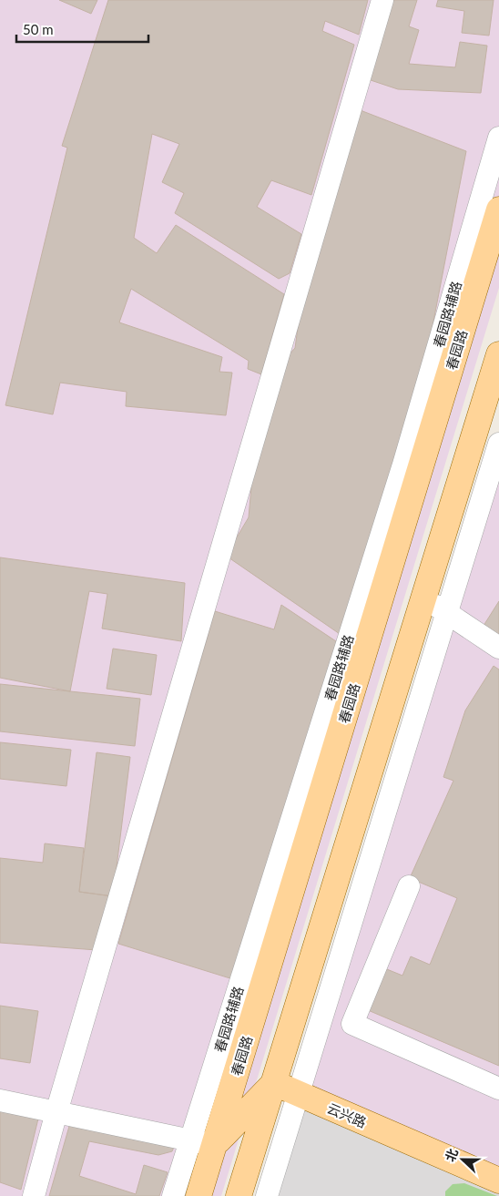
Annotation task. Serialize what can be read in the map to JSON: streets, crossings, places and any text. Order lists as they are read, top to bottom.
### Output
{
  "streets": {
    "main road": ["春园路", "云兴路"],
    "street": ["春园路辅路"]
  },
  "crossings": [
    ["春园路辅路", "春园路"]
  ],
  "scale_bar": "50 m",
  "north": "left"
}
